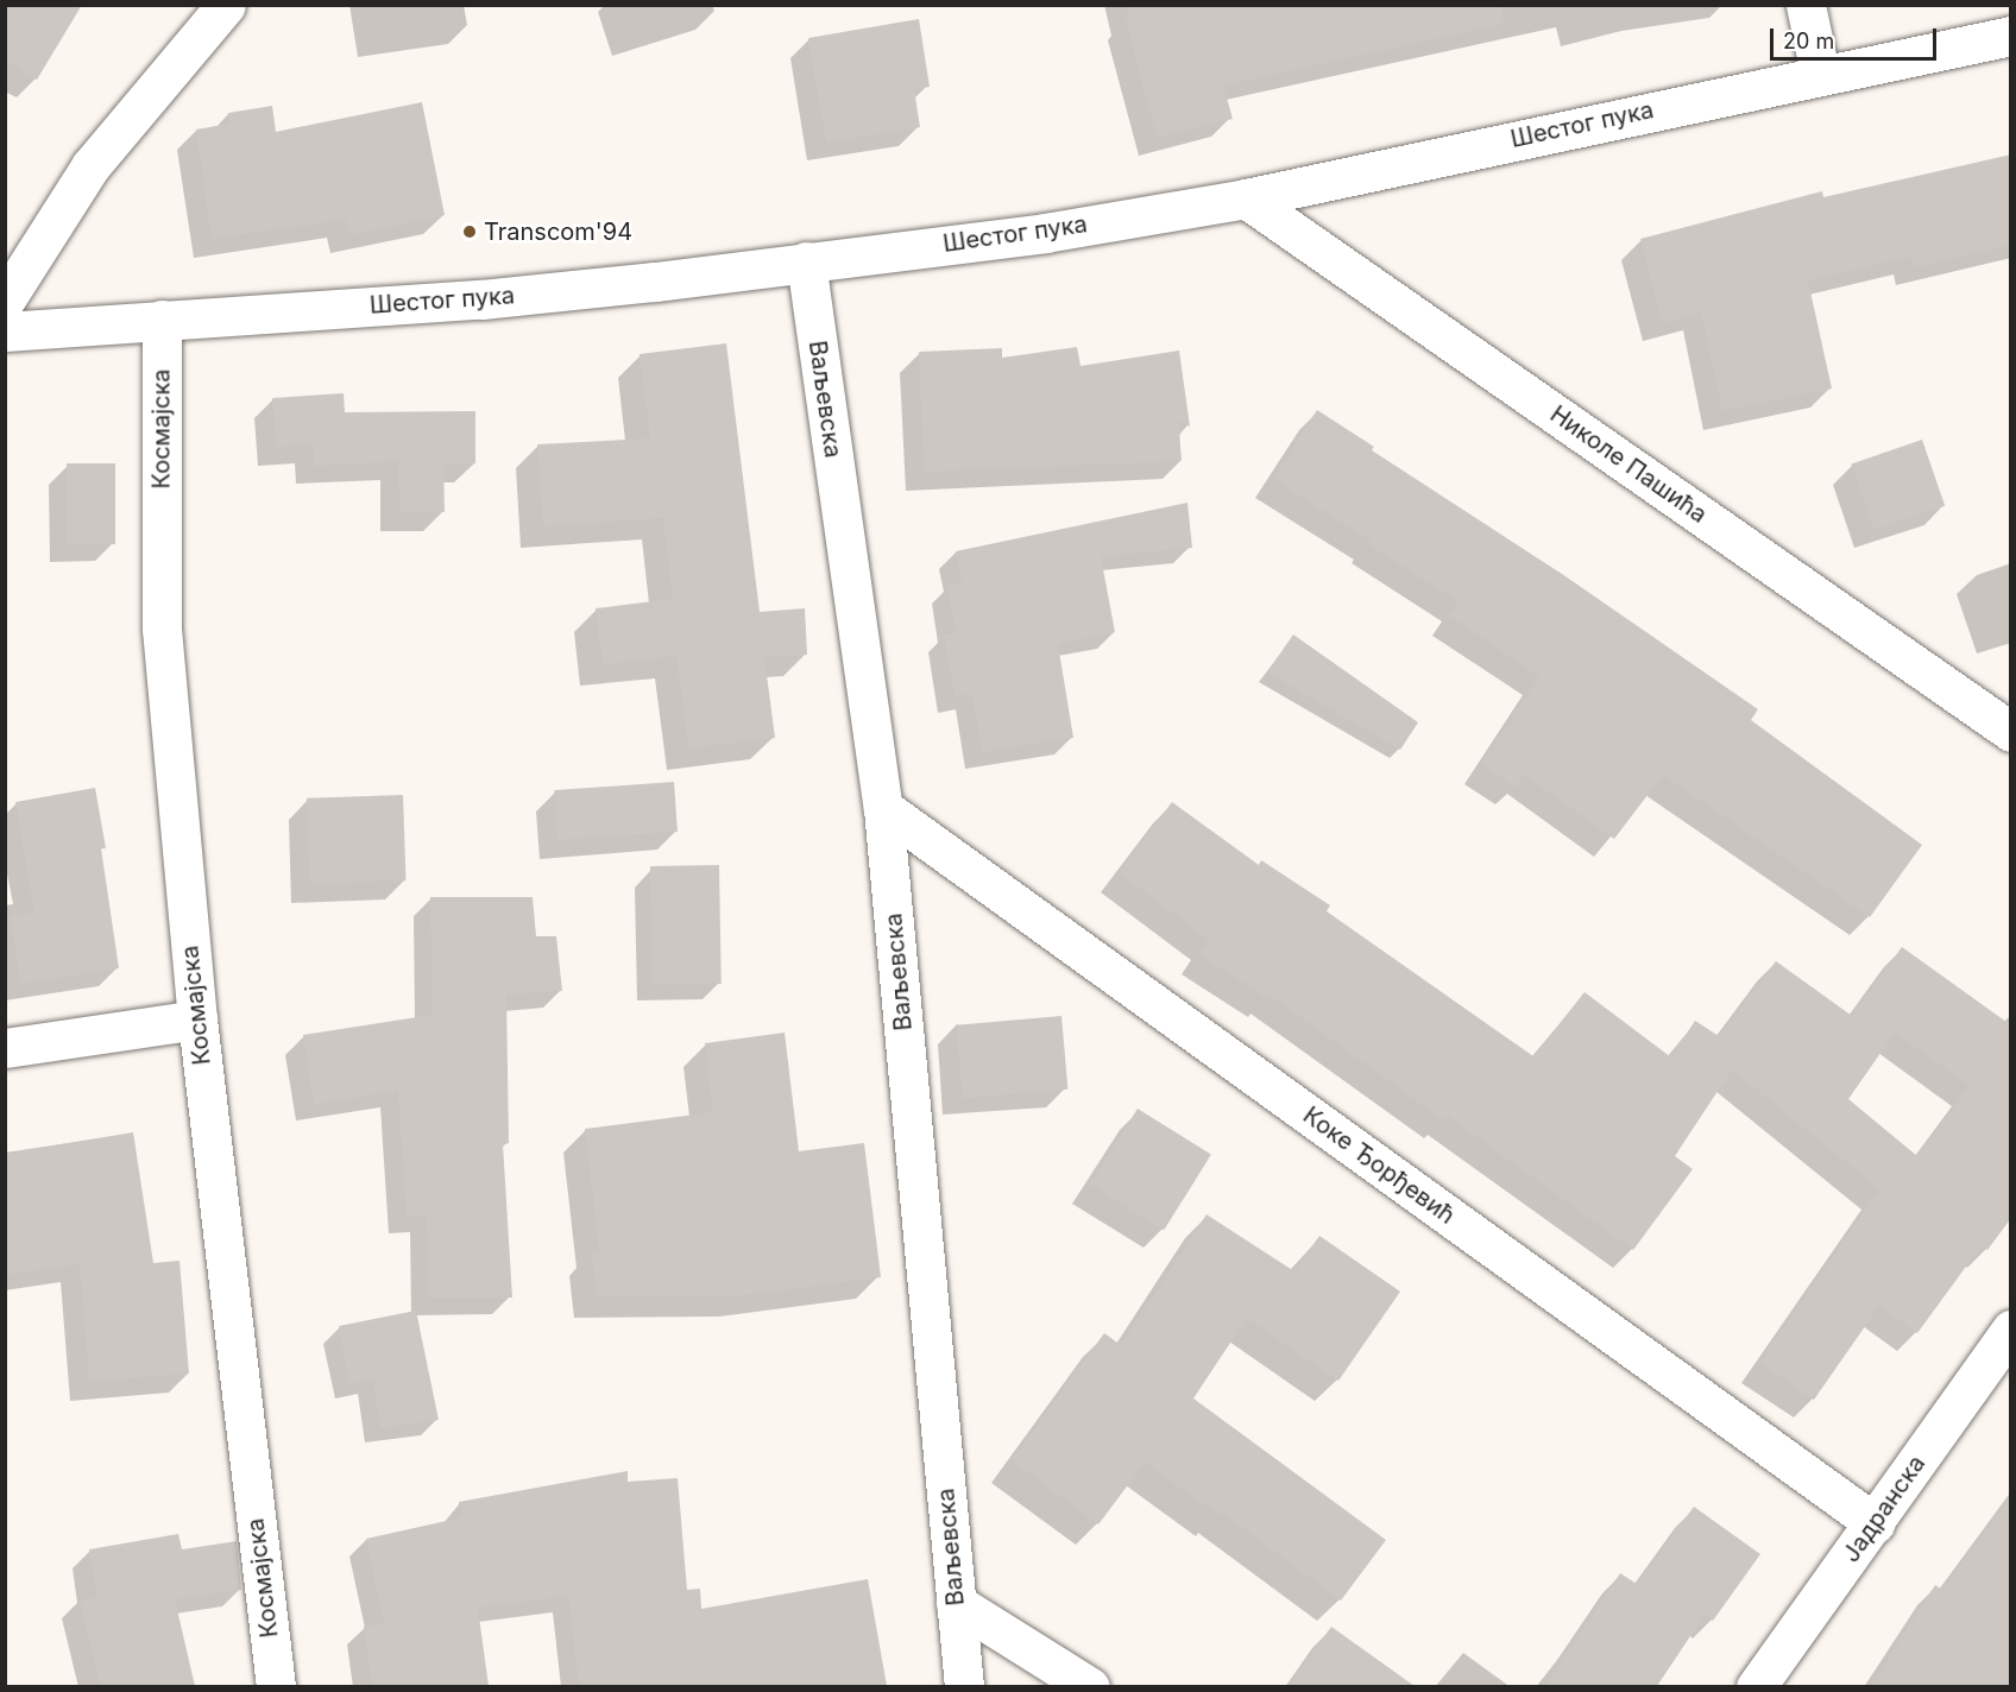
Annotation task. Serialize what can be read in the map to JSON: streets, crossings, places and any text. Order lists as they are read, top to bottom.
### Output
{
  "streets": {
    "street": [
      "Шестог пука",
      "Ваљевска",
      "Космајска",
      "Николе Пашића",
      "Коке Ђорђевић",
      "Јадранска"
    ]
  },
  "crossings": [
    ["Шестог пука", "Ваљевска"],
    ["Шестог пука", "Космајска"],
    ["Шестог пука", "Николе Пашића"],
    ["Ваљевска", "Коке Ђорђевић"],
    ["Коке Ђорђевић", "Јадранска"]
  ],
  "places": ["Transcom'94"],
  "scale_bar": "20 m"
}
